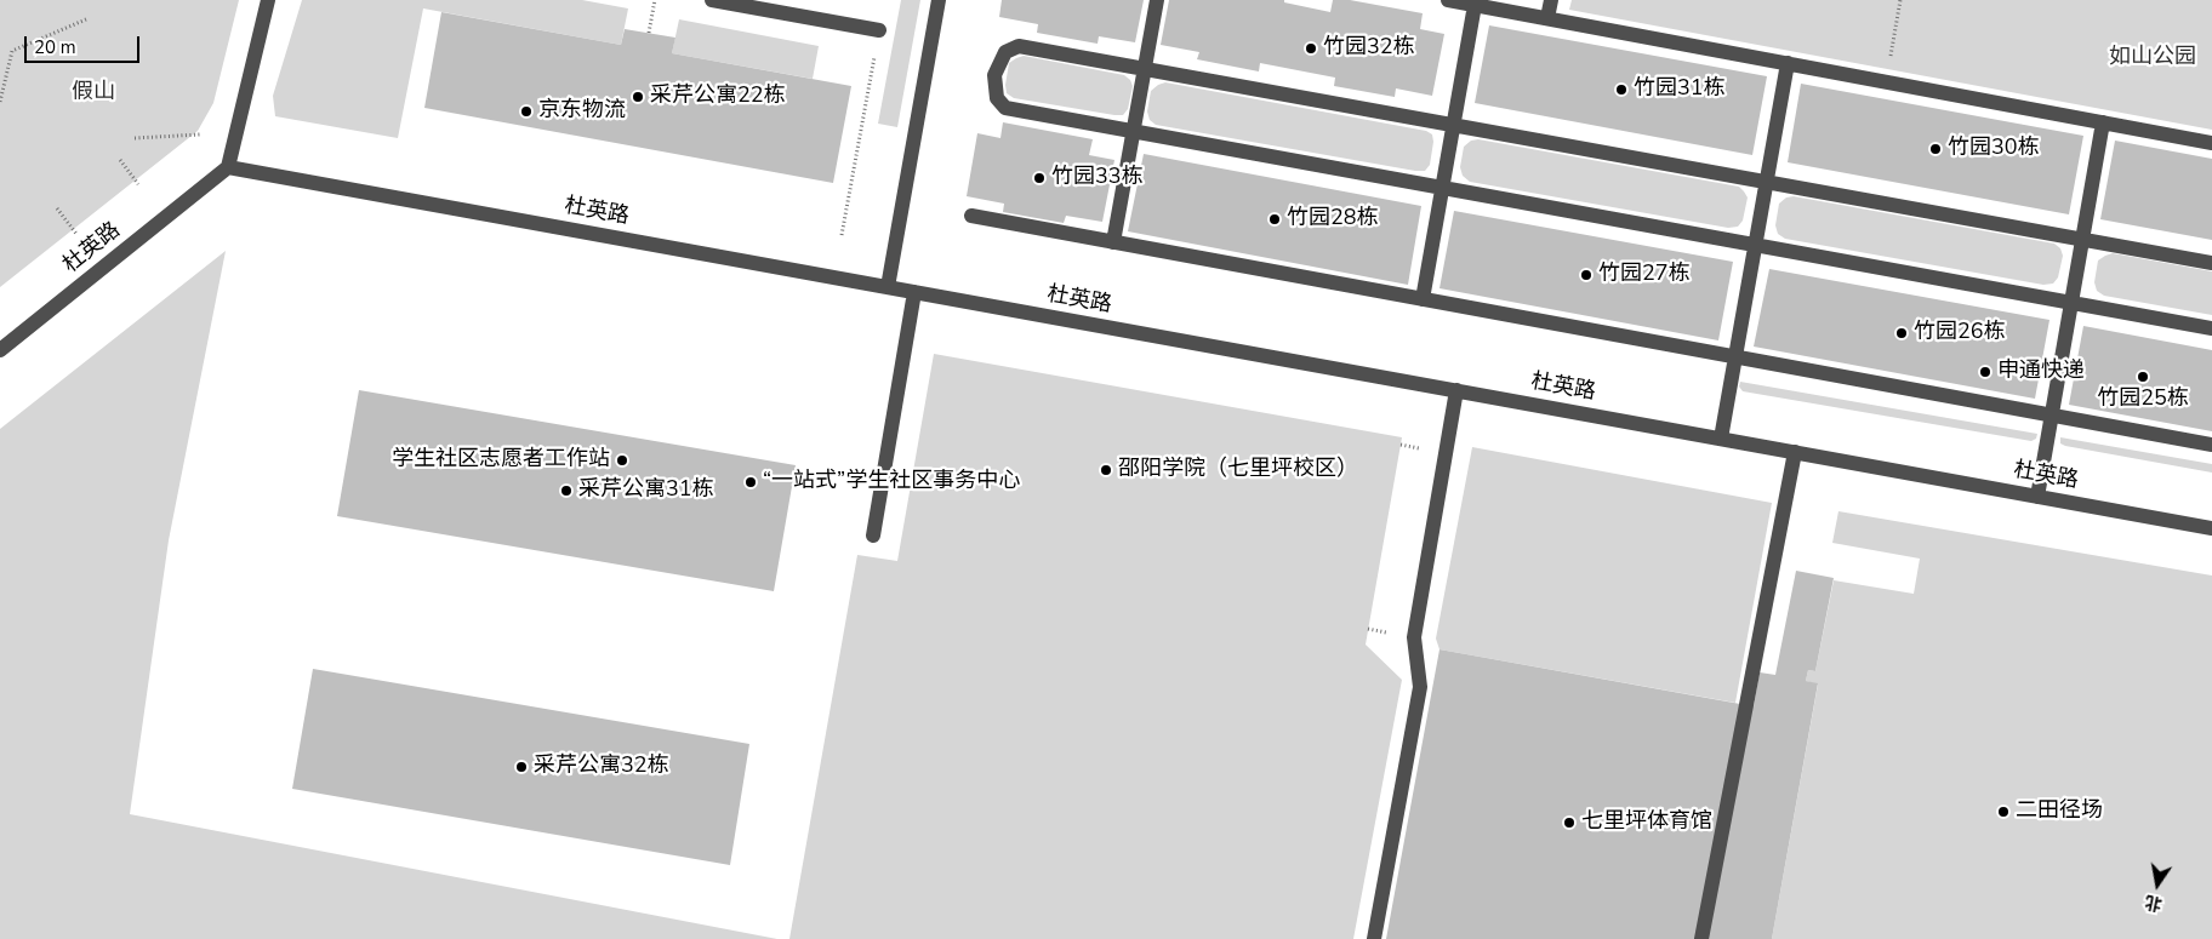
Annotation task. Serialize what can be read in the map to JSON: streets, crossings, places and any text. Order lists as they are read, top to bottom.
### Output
{
  "streets": {
    "street": ["杜英路"]
  },
  "parks": ["如山公园", "假山"],
  "places": [
    "竹园32栋",
    "竹园31栋",
    "采芹公寓22栋",
    "京东物流",
    "竹园30栋",
    "竹园33栋",
    "竹园28栋",
    "竹园27栋",
    "竹园26栋",
    "申通快递",
    "竹园25栋",
    "学生社区志愿者工作站",
    "邵阳学院（七里坪校区）",
    "“一站式”学生社区事务中心",
    "采芹公寓31栋",
    "采芹公寓32栋",
    "二田径场",
    "七里坪体育馆"
  ],
  "scale_bar": "20 m",
  "north": "bottom"
}
